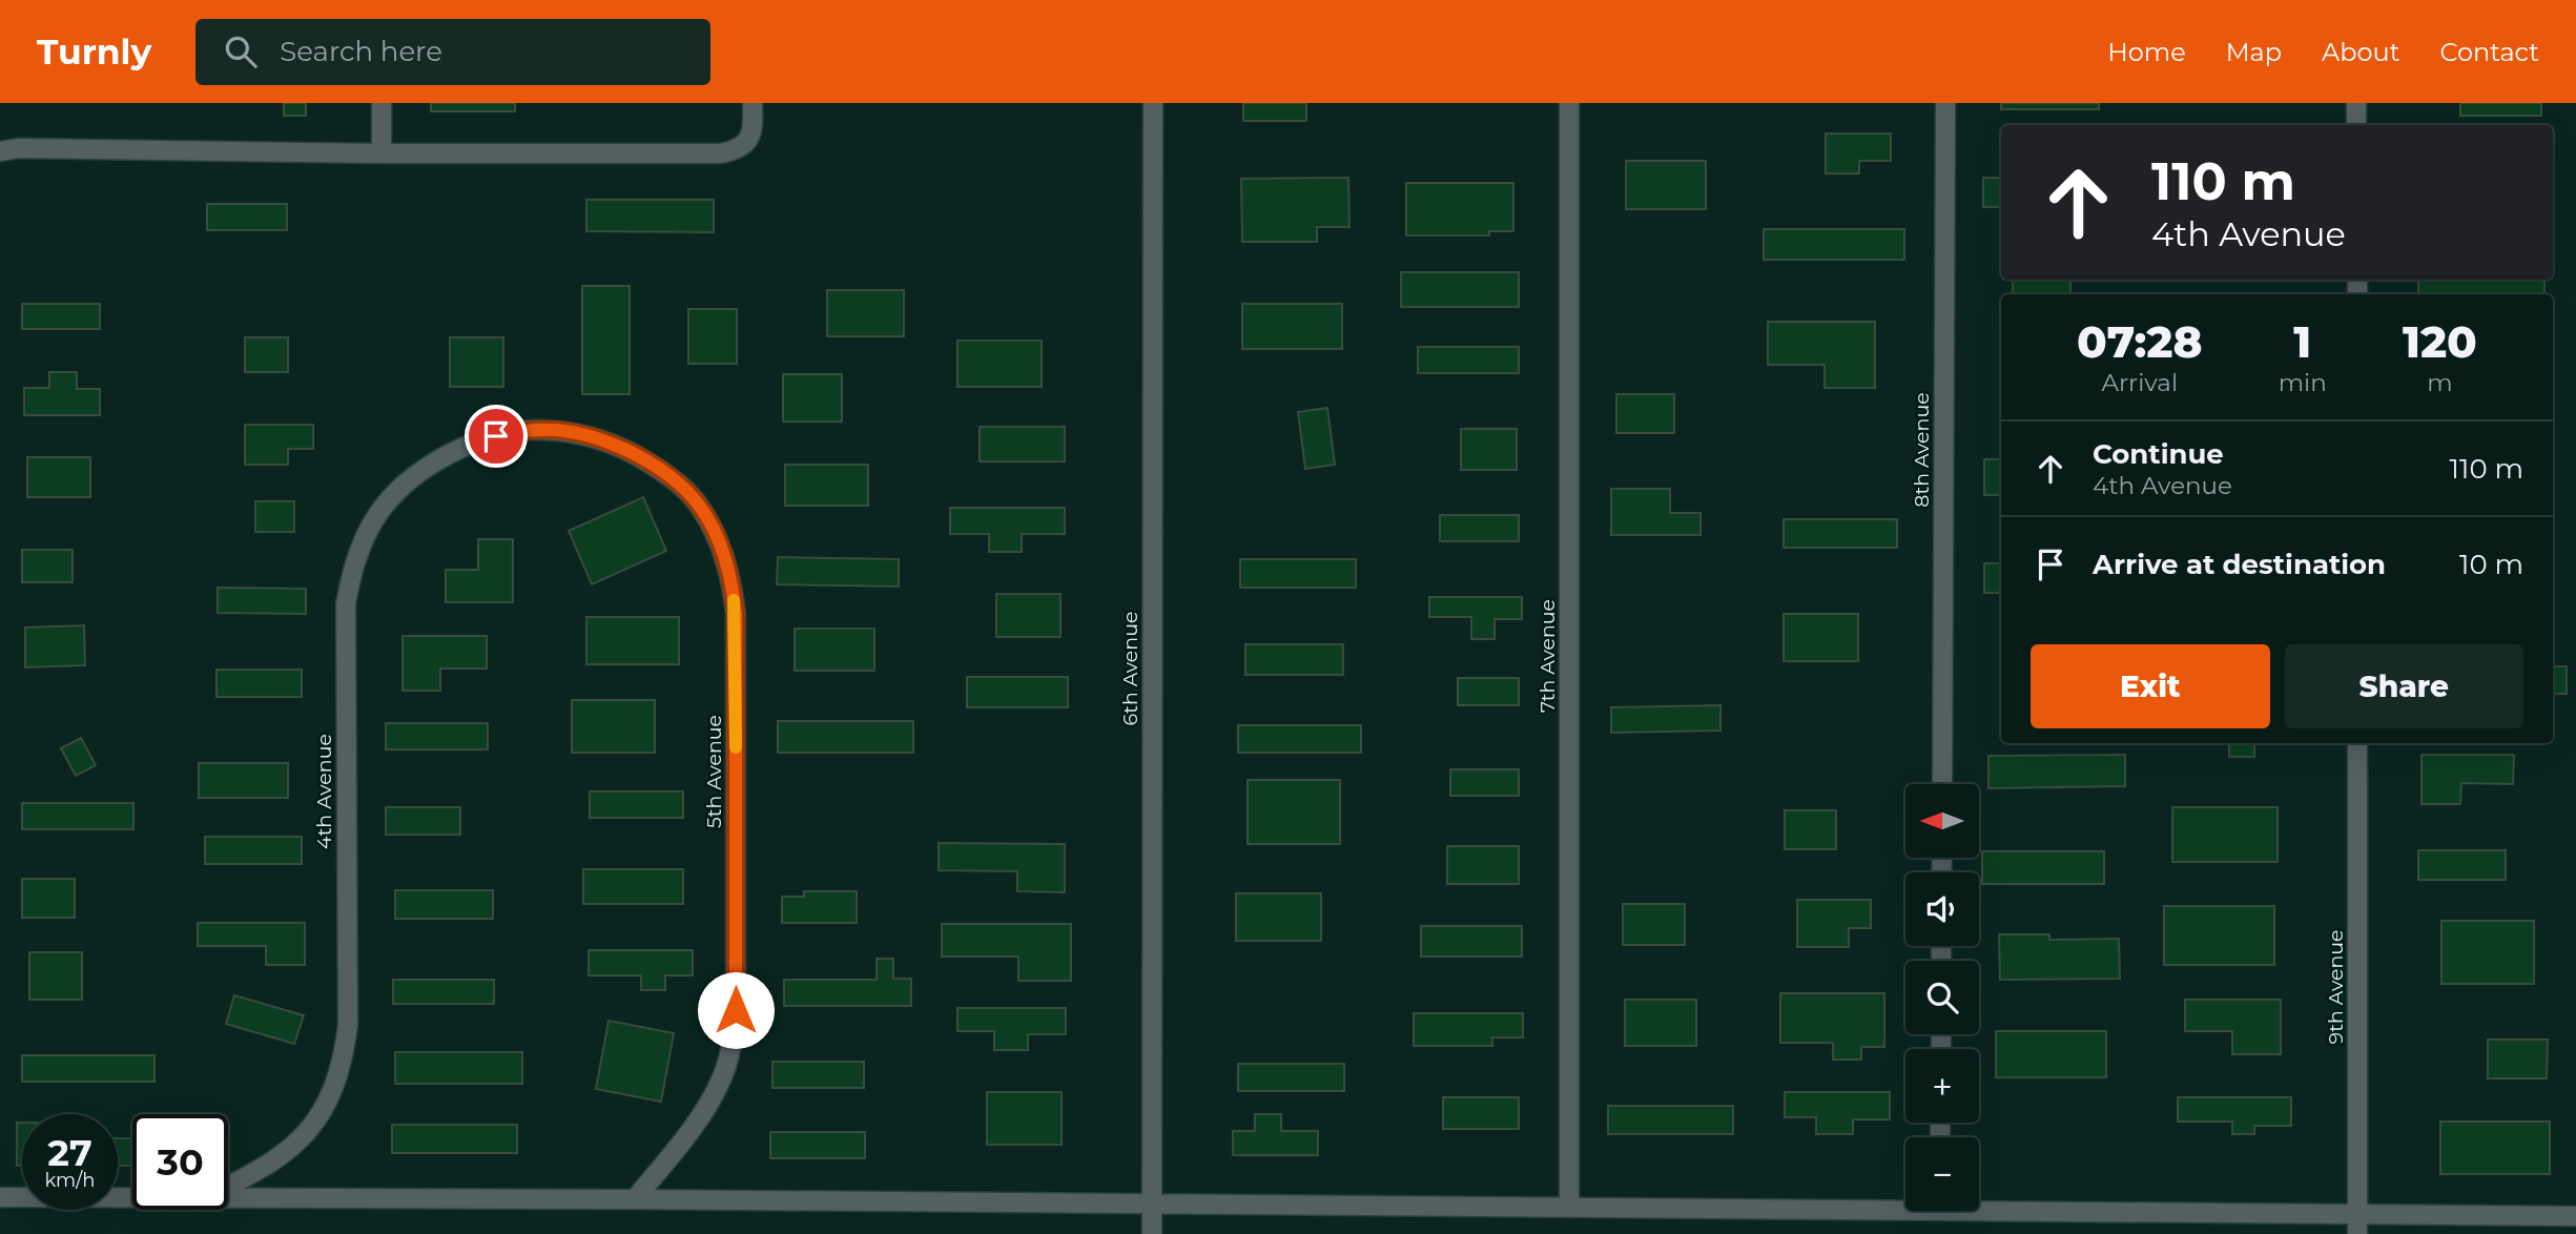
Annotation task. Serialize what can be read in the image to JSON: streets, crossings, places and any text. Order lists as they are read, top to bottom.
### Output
{
  "streets": {
    "street": [
      "8th Avenue",
      "7th Avenue",
      "6th Avenue",
      "5th Avenue",
      "4th Avenue",
      "9th Avenue"
    ]
  },
  "crossings": [
    ["5th Avenue", "4th Avenue"]
  ],
  "north": "left",
  "page": {
    "header": "Turnly",
    "search": "Search here",
    "nav": [
      "Home",
      "Map",
      "About",
      "Contact"
    ],
    "turn": ["110 m", "4th Avenue"],
    "eta": [
      "07:28",
      "Arrival",
      "1",
      "min",
      "120",
      "m"
    ],
    "list": [
      {
        "name": "Continue",
        "note": "4th Avenue",
        "value": "110 m"
      },
      {
        "name": "Arrive at destination",
        "value": "10 m"
      }
    ],
    "buttons": ["Exit", "Share"],
    "map_buttons": ["+", "−"],
    "speed": "27 km/h",
    "limit": "30"
  }
}
